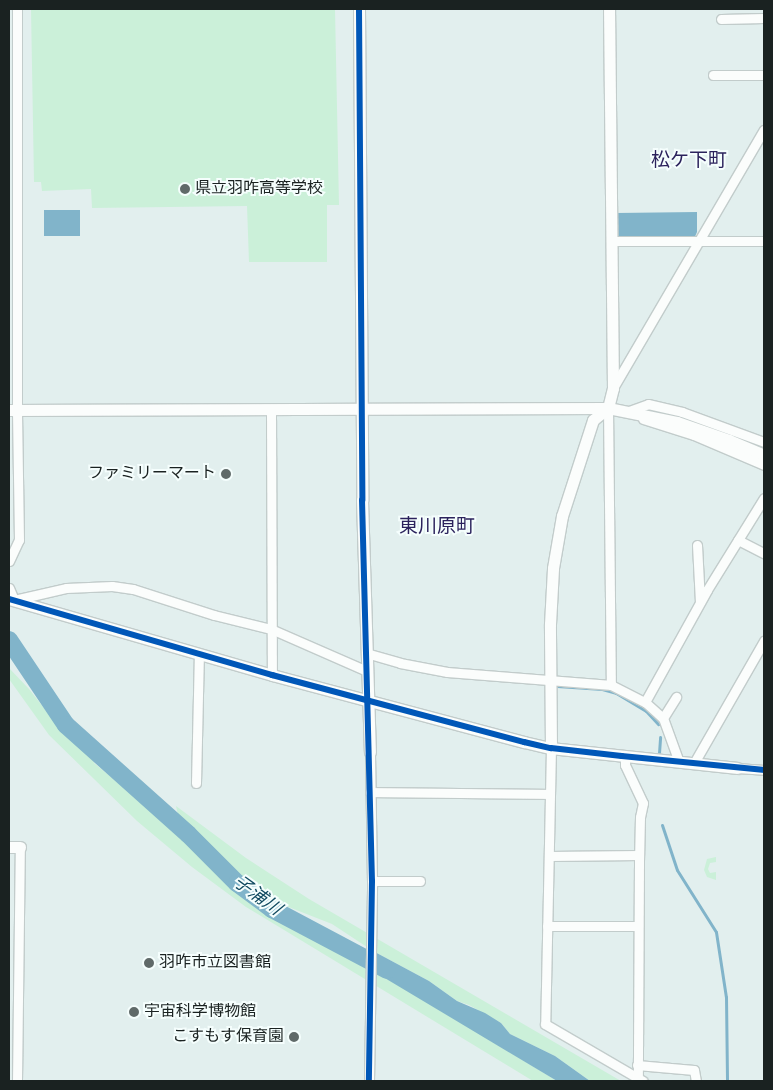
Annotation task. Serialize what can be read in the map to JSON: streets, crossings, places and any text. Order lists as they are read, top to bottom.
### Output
{
  "districts": ["松ケ下町", "東川原町"],
  "water": ["子浦川"],
  "places": [
    "県立羽咋高等学校",
    "ファミリーマート",
    "羽咋市立図書館",
    "宇宙科学博物館",
    "こすもす保育園"
  ]
}
